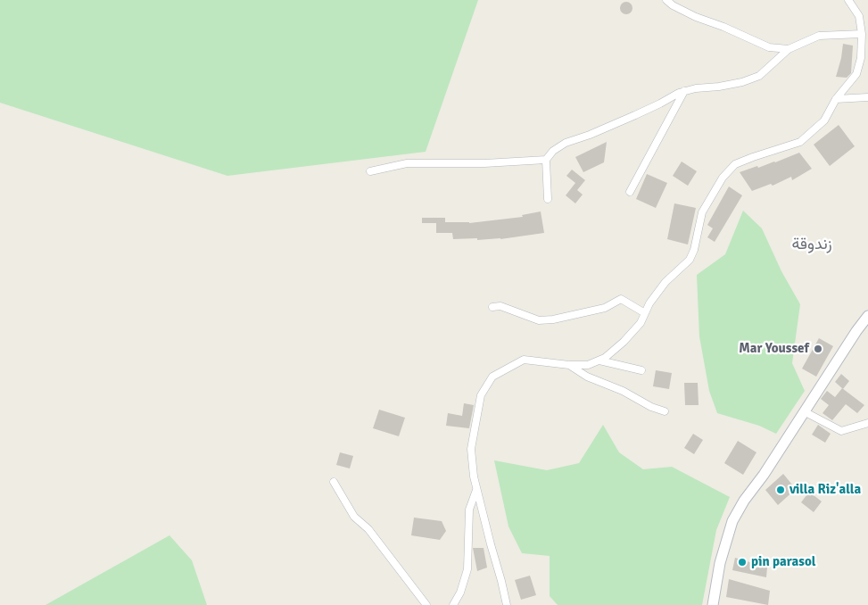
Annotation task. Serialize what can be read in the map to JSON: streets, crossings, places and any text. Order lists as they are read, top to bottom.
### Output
{
  "districts": ["زندوقة"],
  "places": ["Mar Youssef", "villa Riz'alla", "pin parasol"]
}
